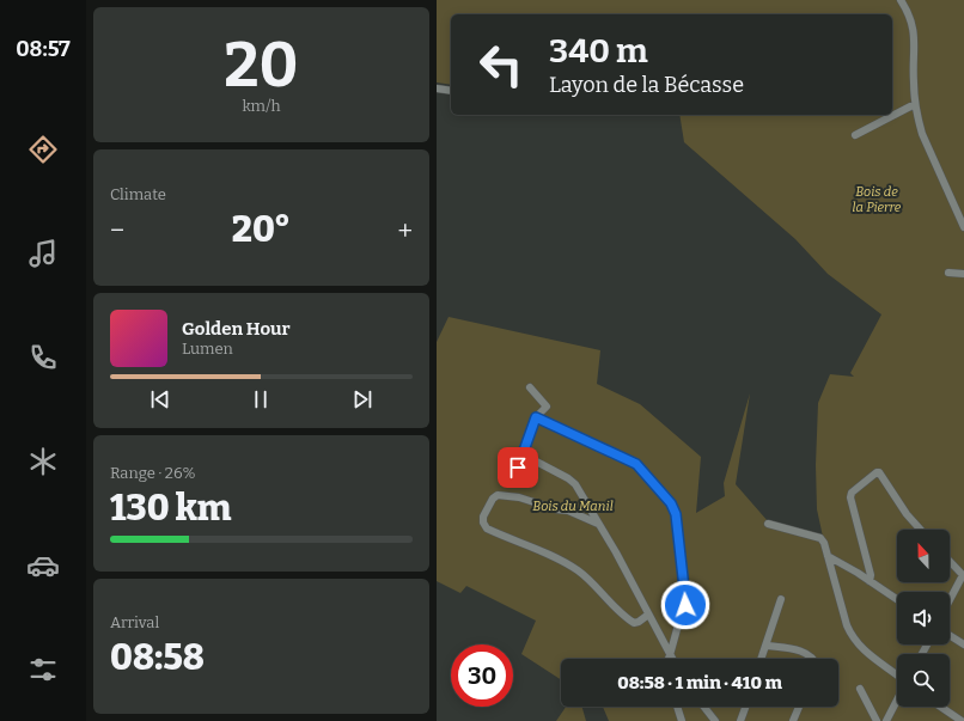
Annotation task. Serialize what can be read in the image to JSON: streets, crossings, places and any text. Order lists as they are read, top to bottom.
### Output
{
  "parks": ["Bois de la Pierre", "Bois du Manil"],
  "north": "top",
  "page": {
    "tabs": "08:57",
    "tile": [
      ["20", "km/h"],
      "Climate",
      ["Range · 26%", "130 km"],
      ["Arrival", "08:58"]
    ],
    "turn": ["340 m", "Layon de la Bécasse"],
    "heat": ["−", "20°", "+"],
    "song": ["Golden Hour", "Lumen"],
    "limit": "30",
    "trip": "08:58 · 1 min · 410 m"
  }
}
